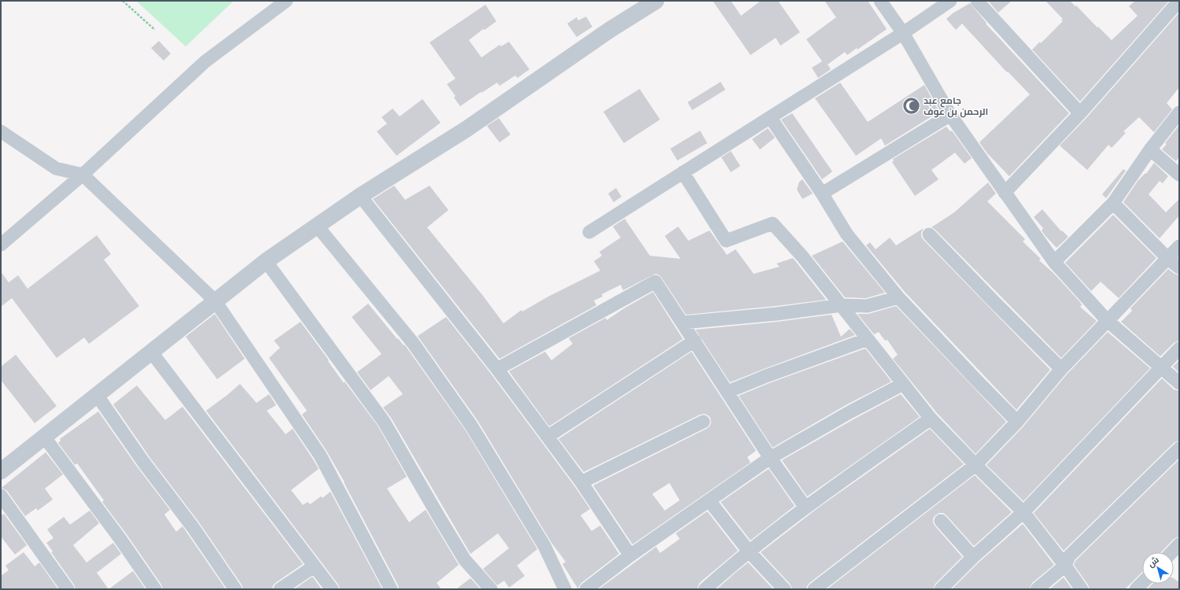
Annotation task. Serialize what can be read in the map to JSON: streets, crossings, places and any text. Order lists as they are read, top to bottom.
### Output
{
  "places": {
    "mosque": ["جامع عبد الرحمن بن عوف"]
  },
  "north": "top left"
}
